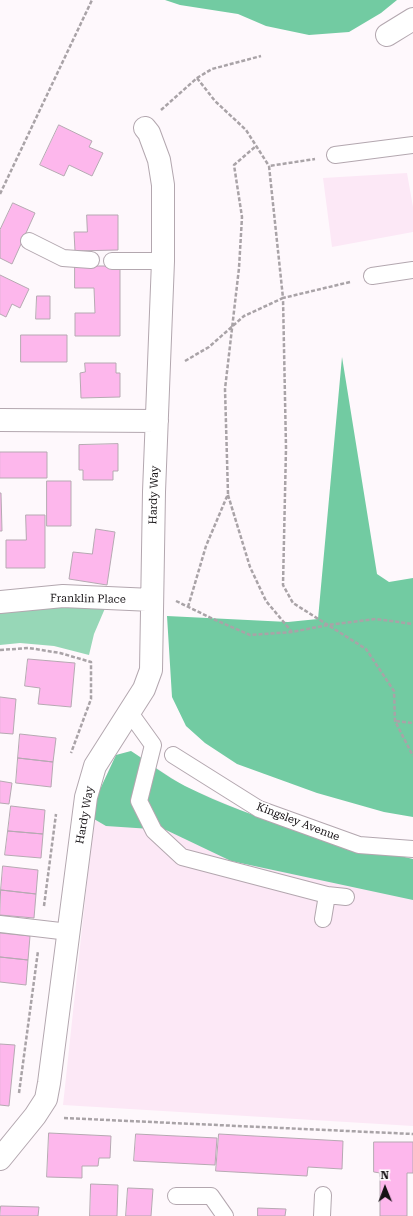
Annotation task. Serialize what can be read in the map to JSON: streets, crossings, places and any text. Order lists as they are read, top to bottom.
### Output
{
  "streets": {
    "street": ["Hardy Way", "Franklin Place"],
    "lane": ["Kingsley Avenue"]
  },
  "crossings": [
    ["Hardy Way", "Franklin Place"]
  ],
  "north": "top"
}
